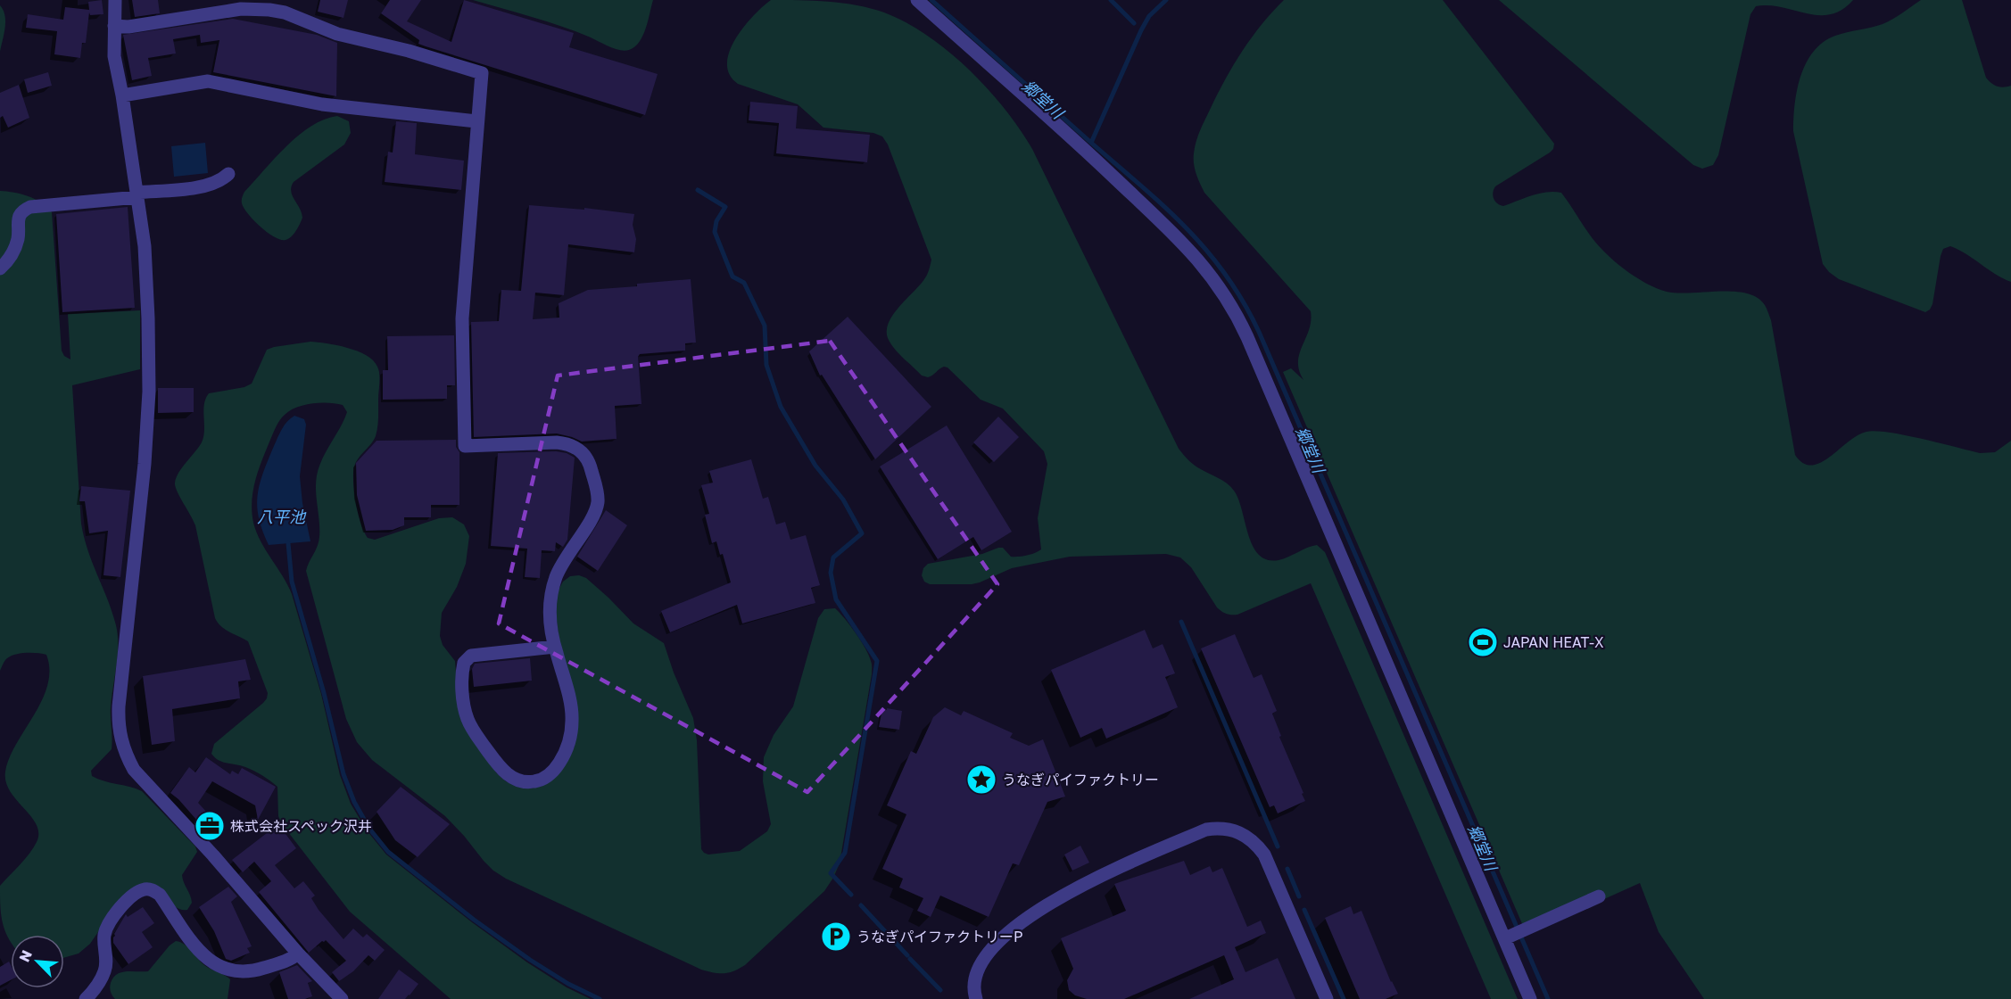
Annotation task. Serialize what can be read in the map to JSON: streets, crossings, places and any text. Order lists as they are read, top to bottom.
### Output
{
  "water": ["郷堂川", "八平池"],
  "places": {
    "sports": ["JAPAN HEAT-X"],
    "place": ["うなぎパイファクトリー"],
    "office": ["株式会社スペック沢井"],
    "parking": ["うなぎパイファクトリーP"]
  },
  "north": "top left"
}
